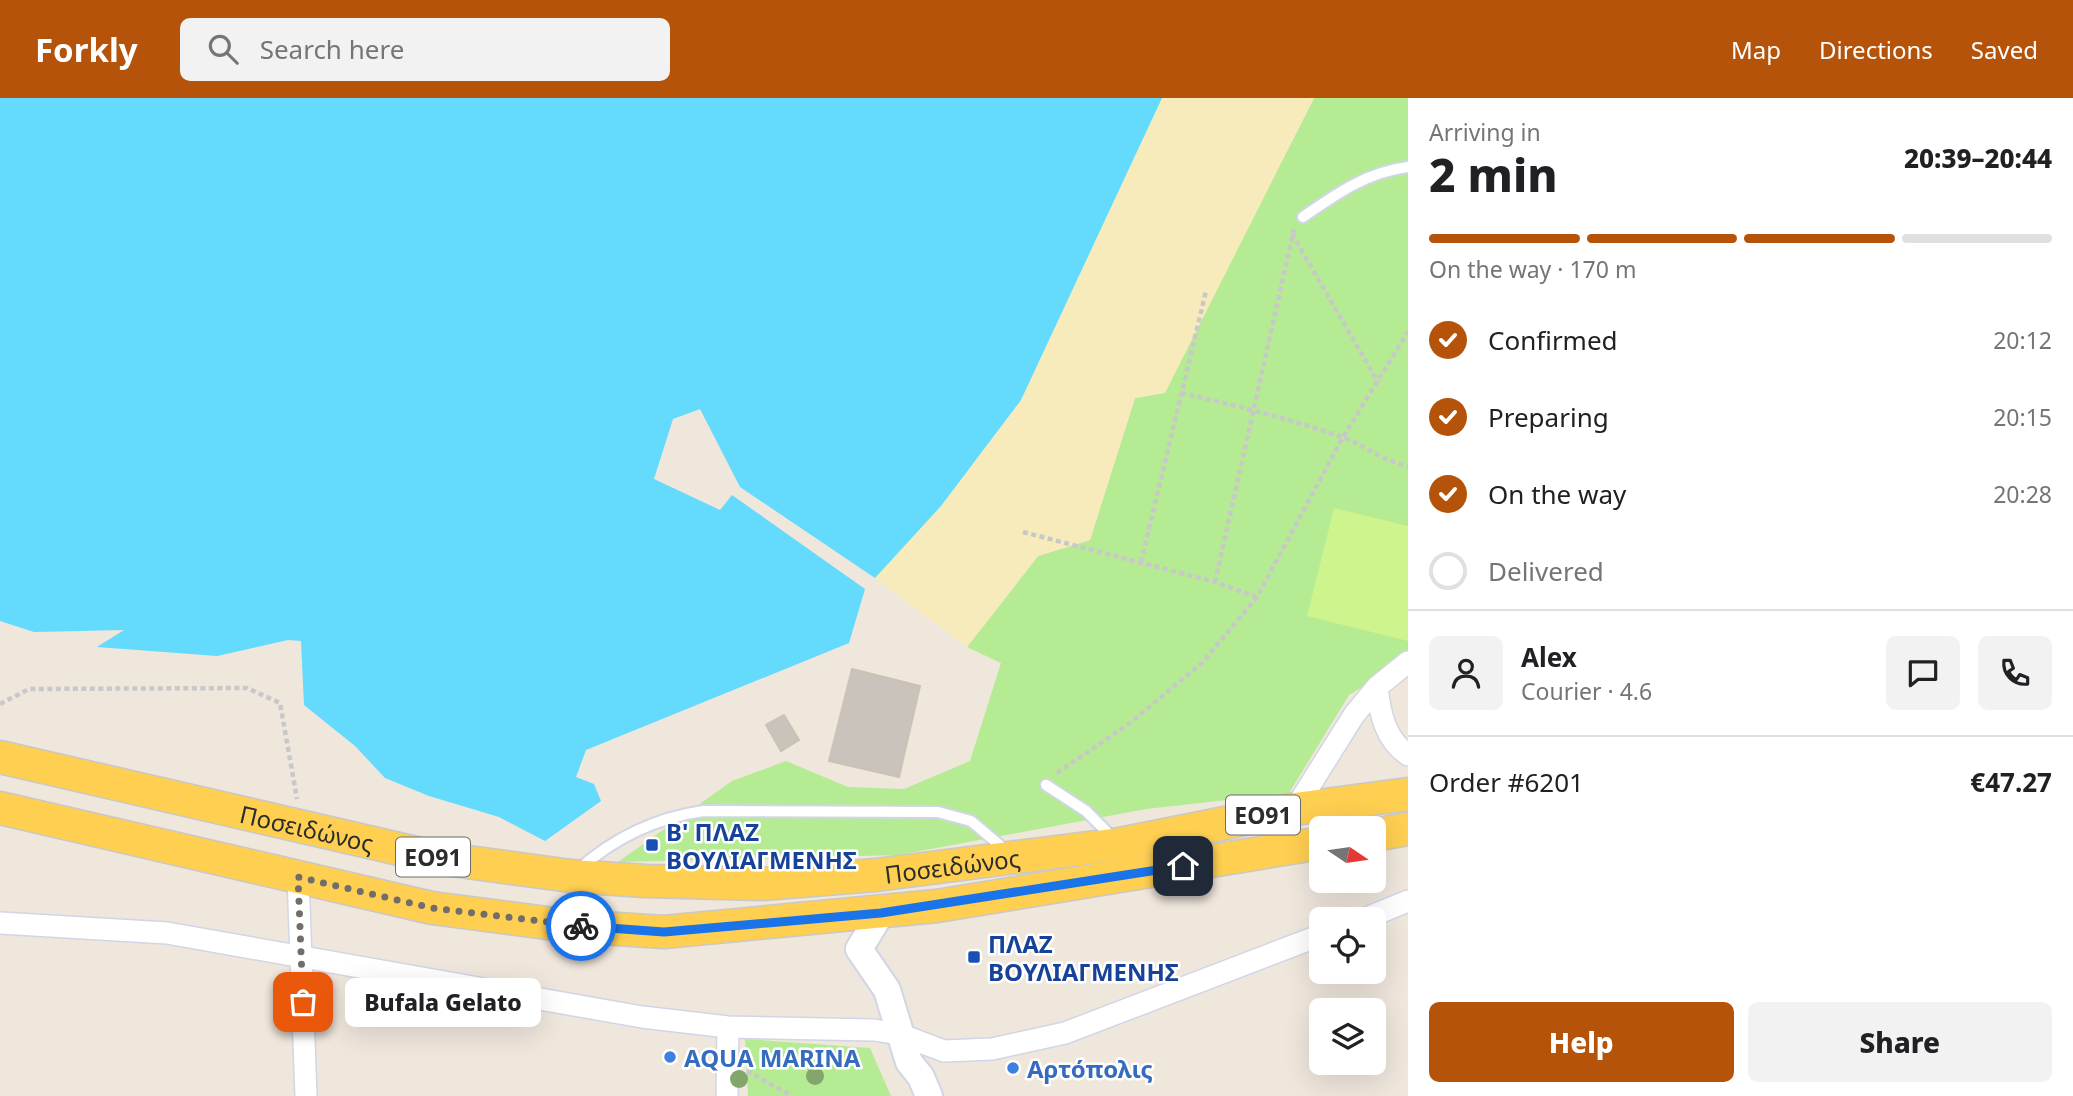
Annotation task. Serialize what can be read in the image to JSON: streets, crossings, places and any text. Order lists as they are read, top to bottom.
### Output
{
  "streets": {
    "main road": ["ΕΟ91", "Ποσειδώνος"]
  },
  "places": {
    "transit": ["Β' ΠΛΑΖ ΒΟΥΛΙΑΓΜΕΝΗΣ", "ΠΛΑΖ ΒΟΥΛΙΑΓΜΕΝΗΣ"],
    "other": ["Bufala Gelato", "AQUA MARINA", "Αρτόπολις"]
  },
  "north": "right",
  "page": {
    "header": "Forkly",
    "search": "Search here",
    "nav": ["Map", "Directions", "Saved"],
    "heading": ["2 min", "Arriving in", "20:39–20:44"],
    "panel": [
      "Alex",
      "Courier · 4.6",
      "Order #6201",
      "€47.27"
    ],
    "bar": "On the way · 170 m",
    "list": [
      ["Confirmed", "20:12"],
      ["Preparing", "20:15"],
      ["On the way", "20:28"],
      "Delivered"
    ],
    "bubble": "Bufala Gelato",
    "buttons": ["Help", "Share"]
  }
}
